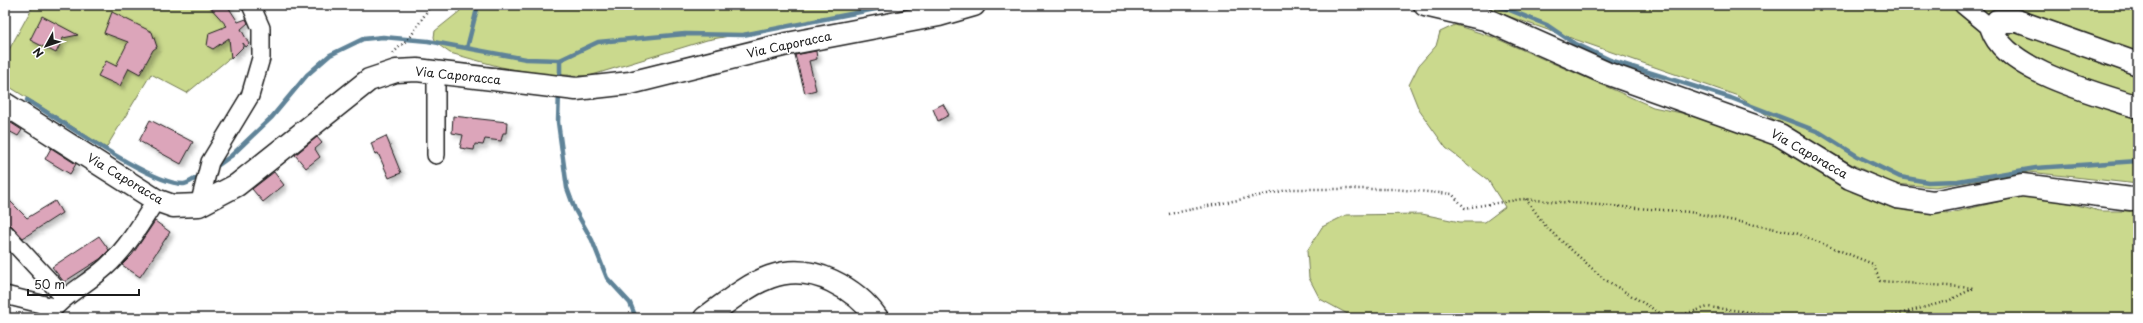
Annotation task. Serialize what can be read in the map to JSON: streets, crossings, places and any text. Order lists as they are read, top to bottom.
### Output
{
  "streets": {
    "street": ["Via Caporacca"]
  },
  "scale_bar": "50 m",
  "north": "bottom left"
}
